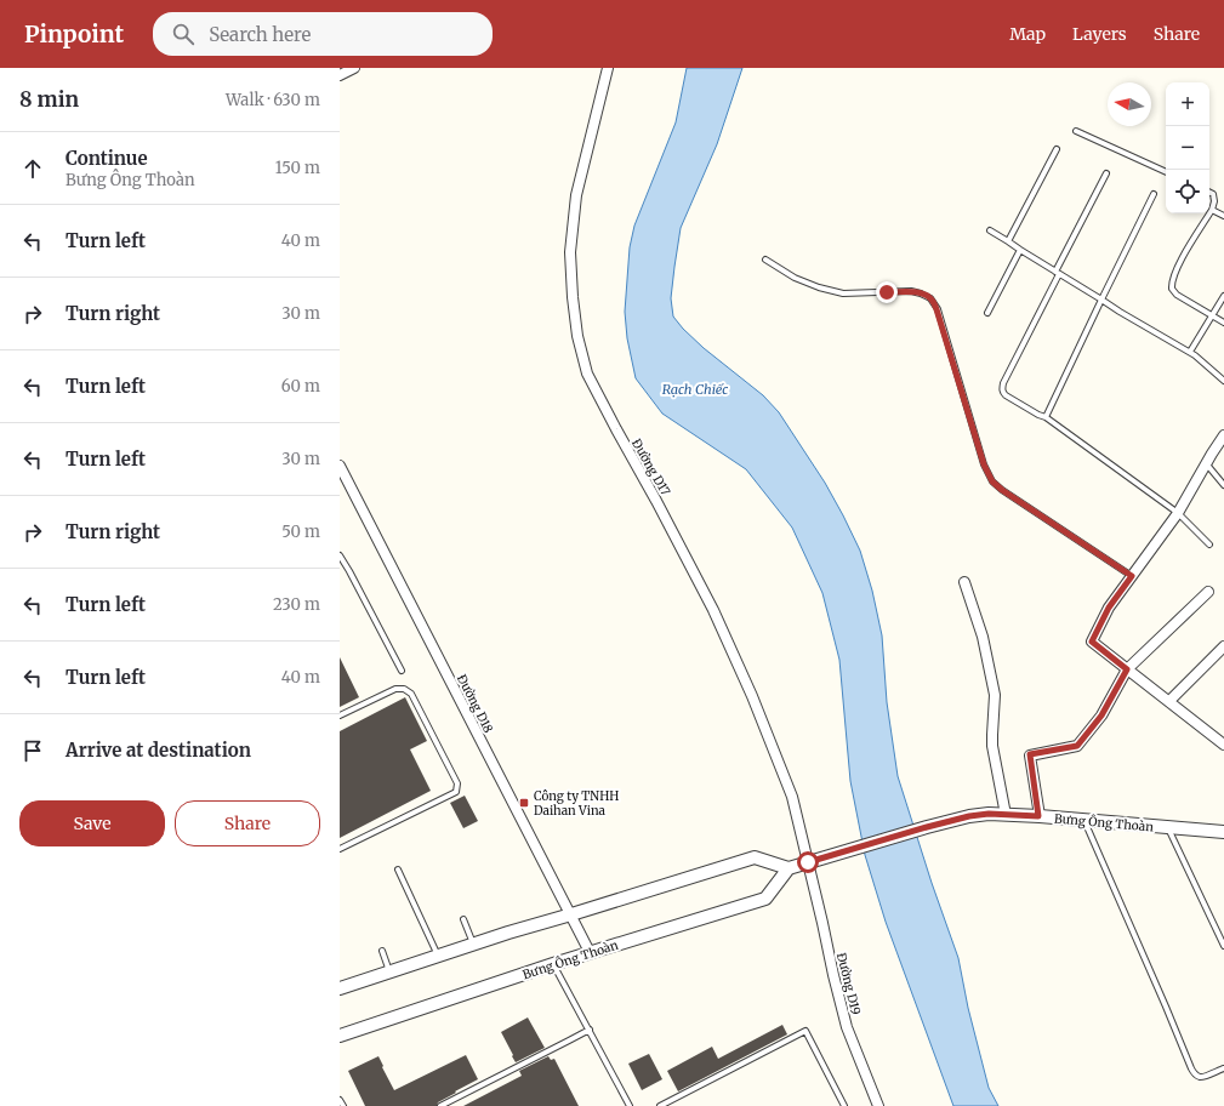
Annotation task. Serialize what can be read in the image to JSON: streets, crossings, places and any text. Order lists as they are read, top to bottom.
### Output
{
  "streets": {
    "street": [
      "Đường D17",
      "Đường D18",
      "Bưng Ông Thoàn",
      "Đường D19"
    ]
  },
  "crossings": [
    ["Đường D17", "Bưng Ông Thoàn"],
    ["Đường D17", "Đường D19"],
    ["Đường D18", "Bưng Ông Thoàn"],
    ["Bưng Ông Thoàn", "Đường D19"]
  ],
  "water": ["Rạch Chiếc"],
  "places": {
    "transit": ["Công ty TNHH Daihan Vina"]
  },
  "north": "left",
  "page": {
    "header": "Pinpoint",
    "search": "Search here",
    "nav": ["Map", "Layers", "Share"],
    "heading": ["8 min", "Walk · 630 m"],
    "map_buttons": ["+", "−"],
    "list": [
      ["Continue", "Bưng Ông Thoàn", "150 m"],
      ["Turn left", "40 m"],
      ["Turn right", "30 m"],
      ["Turn left", "60 m"],
      ["Turn left", "30 m"],
      ["Turn right", "50 m"],
      ["Turn left", "230 m"],
      ["Turn left", "40 m"],
      "Arrive at destination"
    ],
    "buttons": ["Save", "Share"]
  }
}
